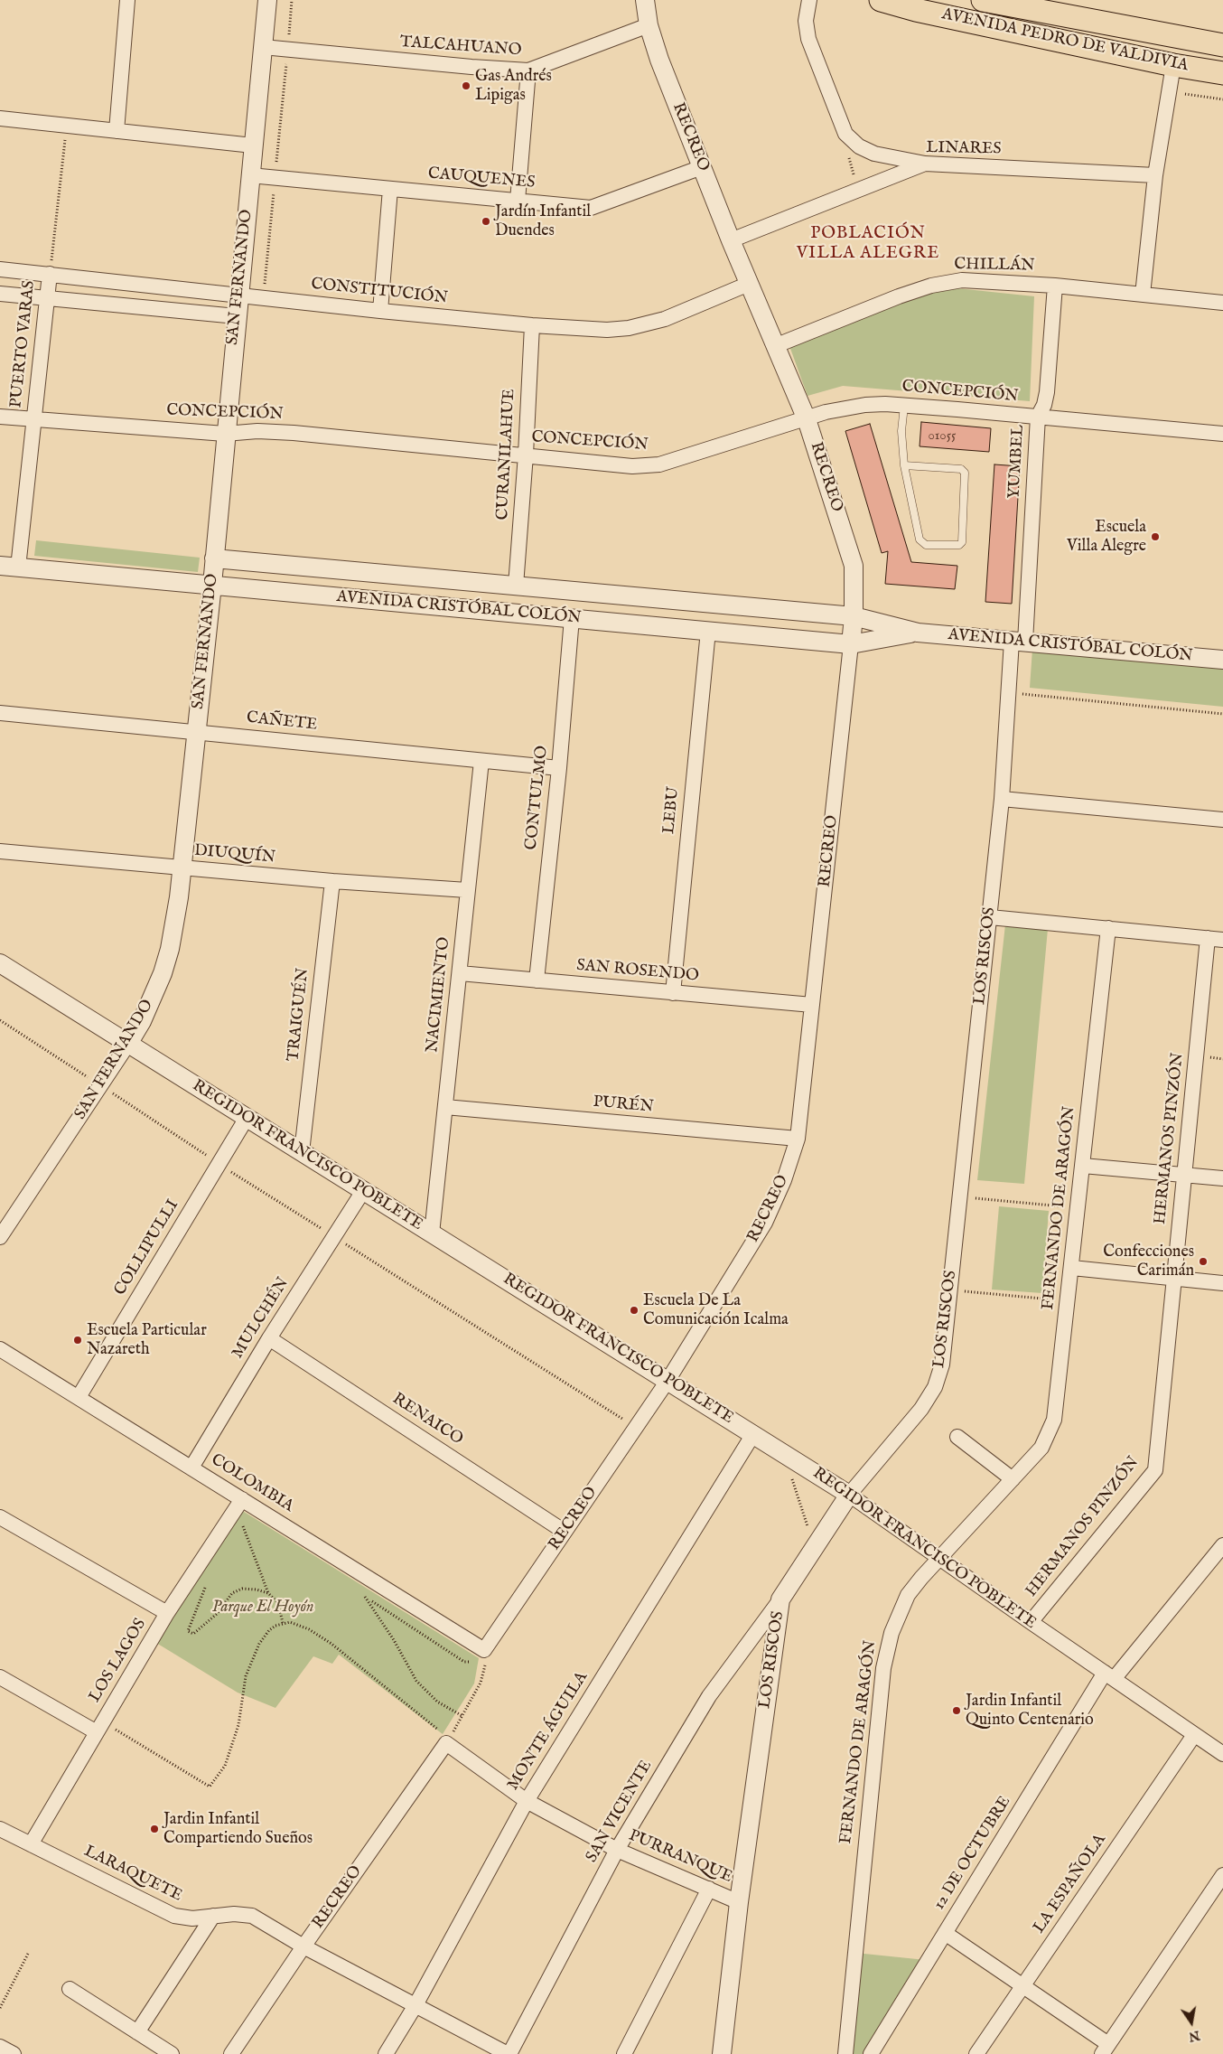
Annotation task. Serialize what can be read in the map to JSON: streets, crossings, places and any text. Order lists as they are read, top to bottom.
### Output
{
  "streets": {
    "main road": ["AVENIDA PEDRO DE VALDIVIA"],
    "street": [
      "TALCAHUANO",
      "RECREO",
      "LINARES",
      "CAUQUENES",
      "CHILLÁN",
      "SAN FERNANDO",
      "CONSTITUCIÓN",
      "PUERTO VARAS",
      "CONCEPCIÓN",
      "CURANILAHUE",
      "YUMBEL",
      "AVENIDA CRISTÓBAL COLÓN",
      "CAÑETE",
      "CONTULMO",
      "LEBU",
      "DIUQUÍN",
      "LOS RISCOS",
      "SAN ROSENDO",
      "NACIMIENTO",
      "TRAIGUÉN",
      "PURÉN",
      "HERMANOS PINZÓN",
      "REGIDOR FRANCISCO POBLETE",
      "FERNANDO DE ARAGÓN",
      "COLLIPULLI",
      "MULCHÉN",
      "RENAICO",
      "COLOMBIA",
      "LOS LAGOS",
      "MONTE ÁGUILA",
      "SAN VICENTE",
      "12 DE OCTUBRE",
      "PURRANQUE",
      "LARAQUETE",
      "LA ESPAÑOLA"
    ]
  },
  "crossings": [
    ["TALCAHUANO", "RECREO"],
    ["TALCAHUANO", "SAN FERNANDO"],
    ["RECREO", "LINARES"],
    ["RECREO", "CAUQUENES"],
    ["RECREO", "CHILLÁN"],
    ["RECREO", "CONSTITUCIÓN"],
    ["RECREO", "CONCEPCIÓN"],
    ["RECREO", "AVENIDA CRISTÓBAL COLÓN"],
    ["RECREO", "SAN ROSENDO"],
    ["RECREO", "PURÉN"],
    ["RECREO", "REGIDOR FRANCISCO POBLETE"],
    ["RECREO", "RENAICO"],
    ["RECREO", "COLOMBIA"],
    ["RECREO", "PURRANQUE"],
    ["RECREO", "LARAQUETE"],
    ["CAUQUENES", "SAN FERNANDO"],
    ["CHILLÁN", "YUMBEL"],
    ["SAN FERNANDO", "CONSTITUCIÓN"],
    ["SAN FERNANDO", "CONCEPCIÓN"],
    ["SAN FERNANDO", "AVENIDA CRISTÓBAL COLÓN"],
    ["SAN FERNANDO", "CAÑETE"],
    ["SAN FERNANDO", "DIUQUÍN"],
    ["SAN FERNANDO", "REGIDOR FRANCISCO POBLETE"],
    ["CONSTITUCIÓN", "PUERTO VARAS"],
    ["CONSTITUCIÓN", "CURANILAHUE"],
    ["PUERTO VARAS", "CONCEPCIÓN"],
    ["PUERTO VARAS", "AVENIDA CRISTÓBAL COLÓN"],
    ["CONCEPCIÓN", "CURANILAHUE"],
    ["CONCEPCIÓN", "YUMBEL"],
    ["CURANILAHUE", "AVENIDA CRISTÓBAL COLÓN"],
    ["YUMBEL", "AVENIDA CRISTÓBAL COLÓN"],
    ["YUMBEL", "LOS RISCOS"],
    ["AVENIDA CRISTÓBAL COLÓN", "CONTULMO"],
    ["AVENIDA CRISTÓBAL COLÓN", "LEBU"],
    ["AVENIDA CRISTÓBAL COLÓN", "LOS RISCOS"],
    ["CAÑETE", "CONTULMO"],
    ["CAÑETE", "NACIMIENTO"],
    ["CONTULMO", "SAN ROSENDO"],
    ["LEBU", "SAN ROSENDO"],
    ["DIUQUÍN", "NACIMIENTO"],
    ["DIUQUÍN", "TRAIGUÉN"],
    ["LOS RISCOS", "REGIDOR FRANCISCO POBLETE"],
    ["LOS RISCOS", "SAN VICENTE"],
    ["LOS RISCOS", "PURRANQUE"],
    ["SAN ROSENDO", "NACIMIENTO"],
    ["NACIMIENTO", "PURÉN"],
    ["NACIMIENTO", "REGIDOR FRANCISCO POBLETE"],
    ["TRAIGUÉN", "REGIDOR FRANCISCO POBLETE"],
    ["HERMANOS PINZÓN", "REGIDOR FRANCISCO POBLETE"],
    ["REGIDOR FRANCISCO POBLETE", "FERNANDO DE ARAGÓN"],
    ["REGIDOR FRANCISCO POBLETE", "COLLIPULLI"],
    ["REGIDOR FRANCISCO POBLETE", "MULCHÉN"],
    ["REGIDOR FRANCISCO POBLETE", "MONTE ÁGUILA"],
    ["REGIDOR FRANCISCO POBLETE", "12 DE OCTUBRE"],
    ["REGIDOR FRANCISCO POBLETE", "LA ESPAÑOLA"],
    ["COLLIPULLI", "COLOMBIA"],
    ["MULCHÉN", "RENAICO"],
    ["MULCHÉN", "COLOMBIA"],
    ["COLOMBIA", "LOS LAGOS"],
    ["LOS LAGOS", "LARAQUETE"],
    ["MONTE ÁGUILA", "PURRANQUE"],
    ["MONTE ÁGUILA", "LARAQUETE"],
    ["SAN VICENTE", "PURRANQUE"],
    ["SAN VICENTE", "LARAQUETE"]
  ],
  "districts": ["POBLACIÓN VILLA ALEGRE"],
  "parks": ["Parque El Hoyón"],
  "places": [
    "Gas Andrés Lipigas",
    "Jardín Infantil Duendes",
    "Escuela Villa Alegre",
    "Confecciones Carimán",
    "Escuela De La Comunicación Icalma",
    "Escuela Particular Nazareth",
    "Jardin Infantil Quinto Centenario",
    "Jardin Infantil Compartiendo Sueños"
  ],
  "house_numbers": ["01055"],
  "north": "bottom"
}
